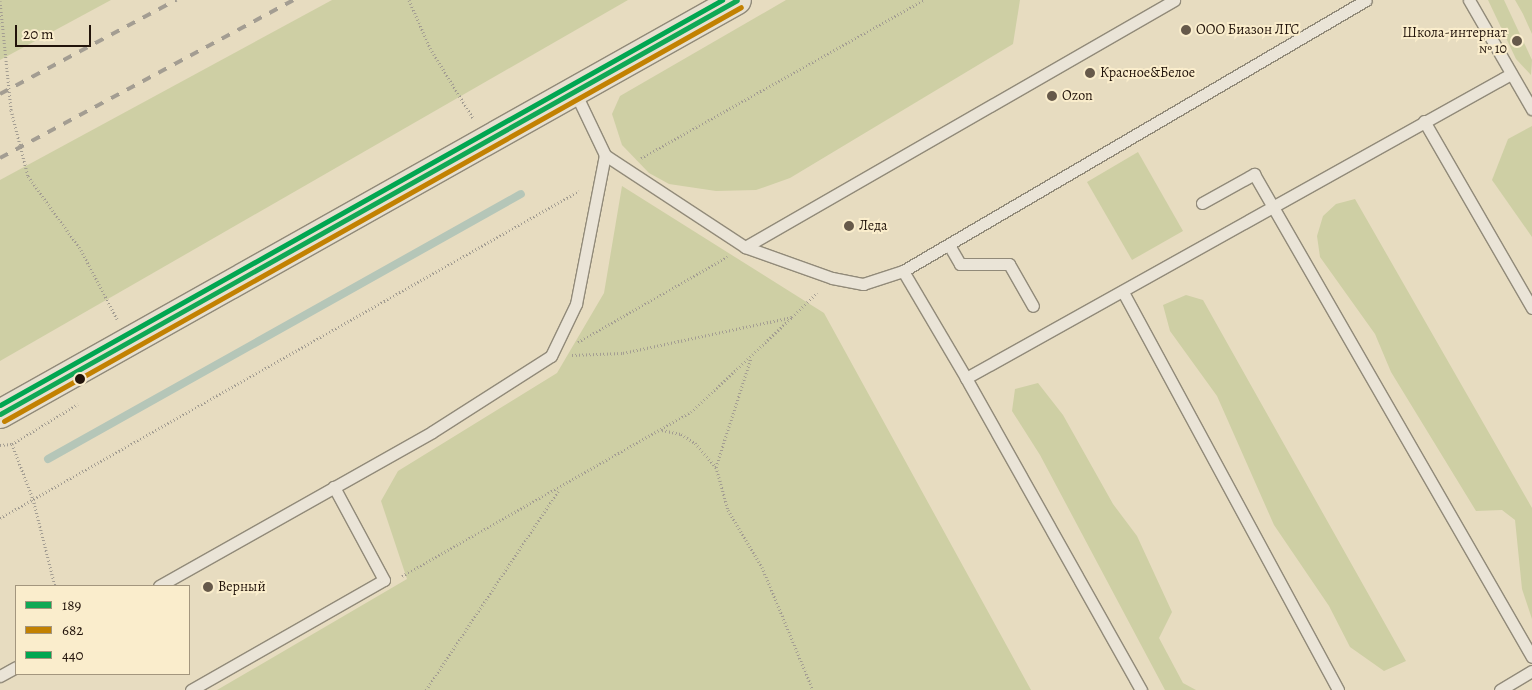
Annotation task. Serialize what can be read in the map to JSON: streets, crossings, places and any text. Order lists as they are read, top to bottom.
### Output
{
  "places": [
    "ООО Биазон ЛГС",
    "Школа-интернат № 10",
    "Красное&Белое",
    "Ozon",
    "Леда",
    "Верный"
  ],
  "lines": ["transit line 189", "transit line 440", "transit line 682"],
  "legend": ["189", "682", "440"],
  "scale_bar": "20 m"
}
